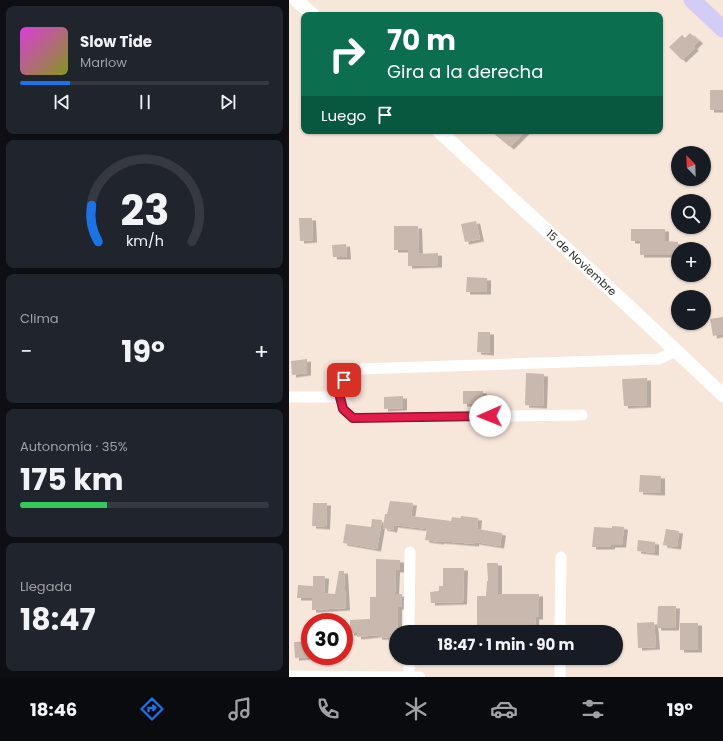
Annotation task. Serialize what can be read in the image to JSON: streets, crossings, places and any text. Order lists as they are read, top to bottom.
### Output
{
  "streets": {
    "street": ["15 de Noviembre"]
  },
  "north": "top left",
  "page": {
    "turn": ["70 m", "Gira a la derecha"],
    "song": ["Slow Tide", "Marlow"],
    "then": "Luego",
    "map_buttons": ["+", "−"],
    "tile": [
      "Clima",
      ["Autonomía · 35%", "175 km"],
      ["Llegada", "18:47"]
    ],
    "heat": ["−", "19°", "+"],
    "limit": "30",
    "trip": "18:47 · 1 min · 90 m",
    "tabs": ["18:46", "19°"],
    "gauge": ["23", "km/h"]
  }
}
